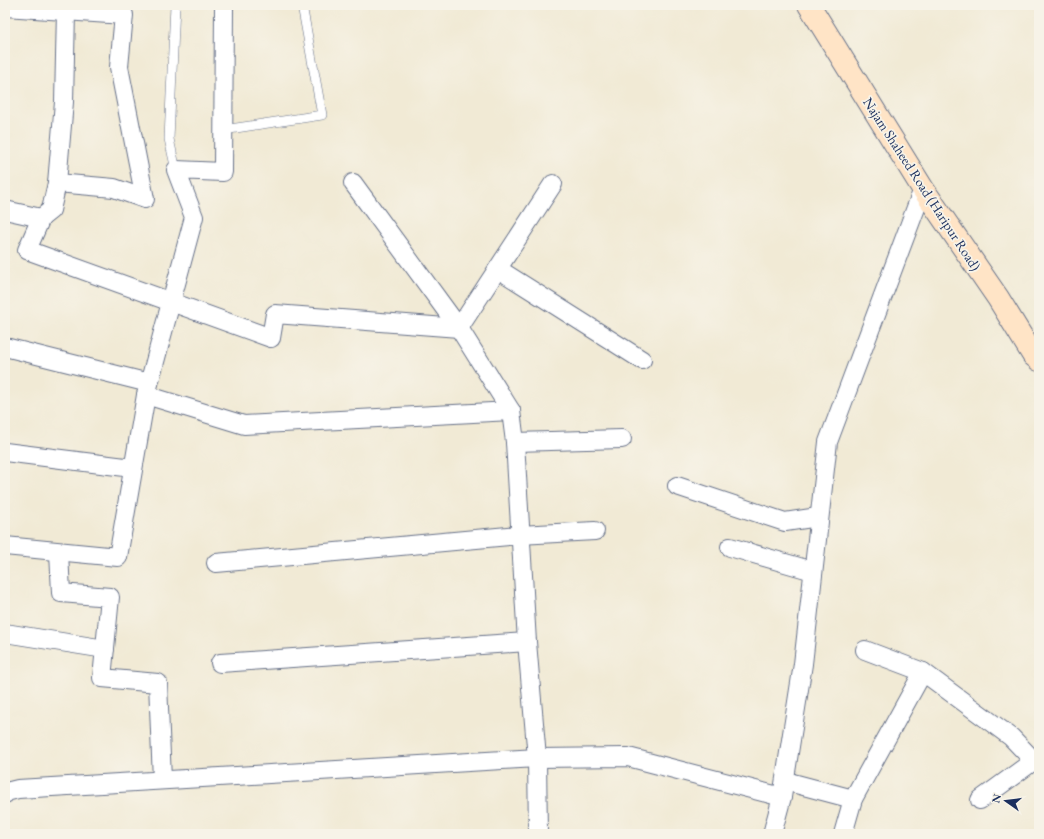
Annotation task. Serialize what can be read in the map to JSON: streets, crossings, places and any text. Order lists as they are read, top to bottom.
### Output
{
  "streets": {
    "main road": ["Najam Shaheed Road (Haripur Road)"]
  },
  "north": "left"
}
